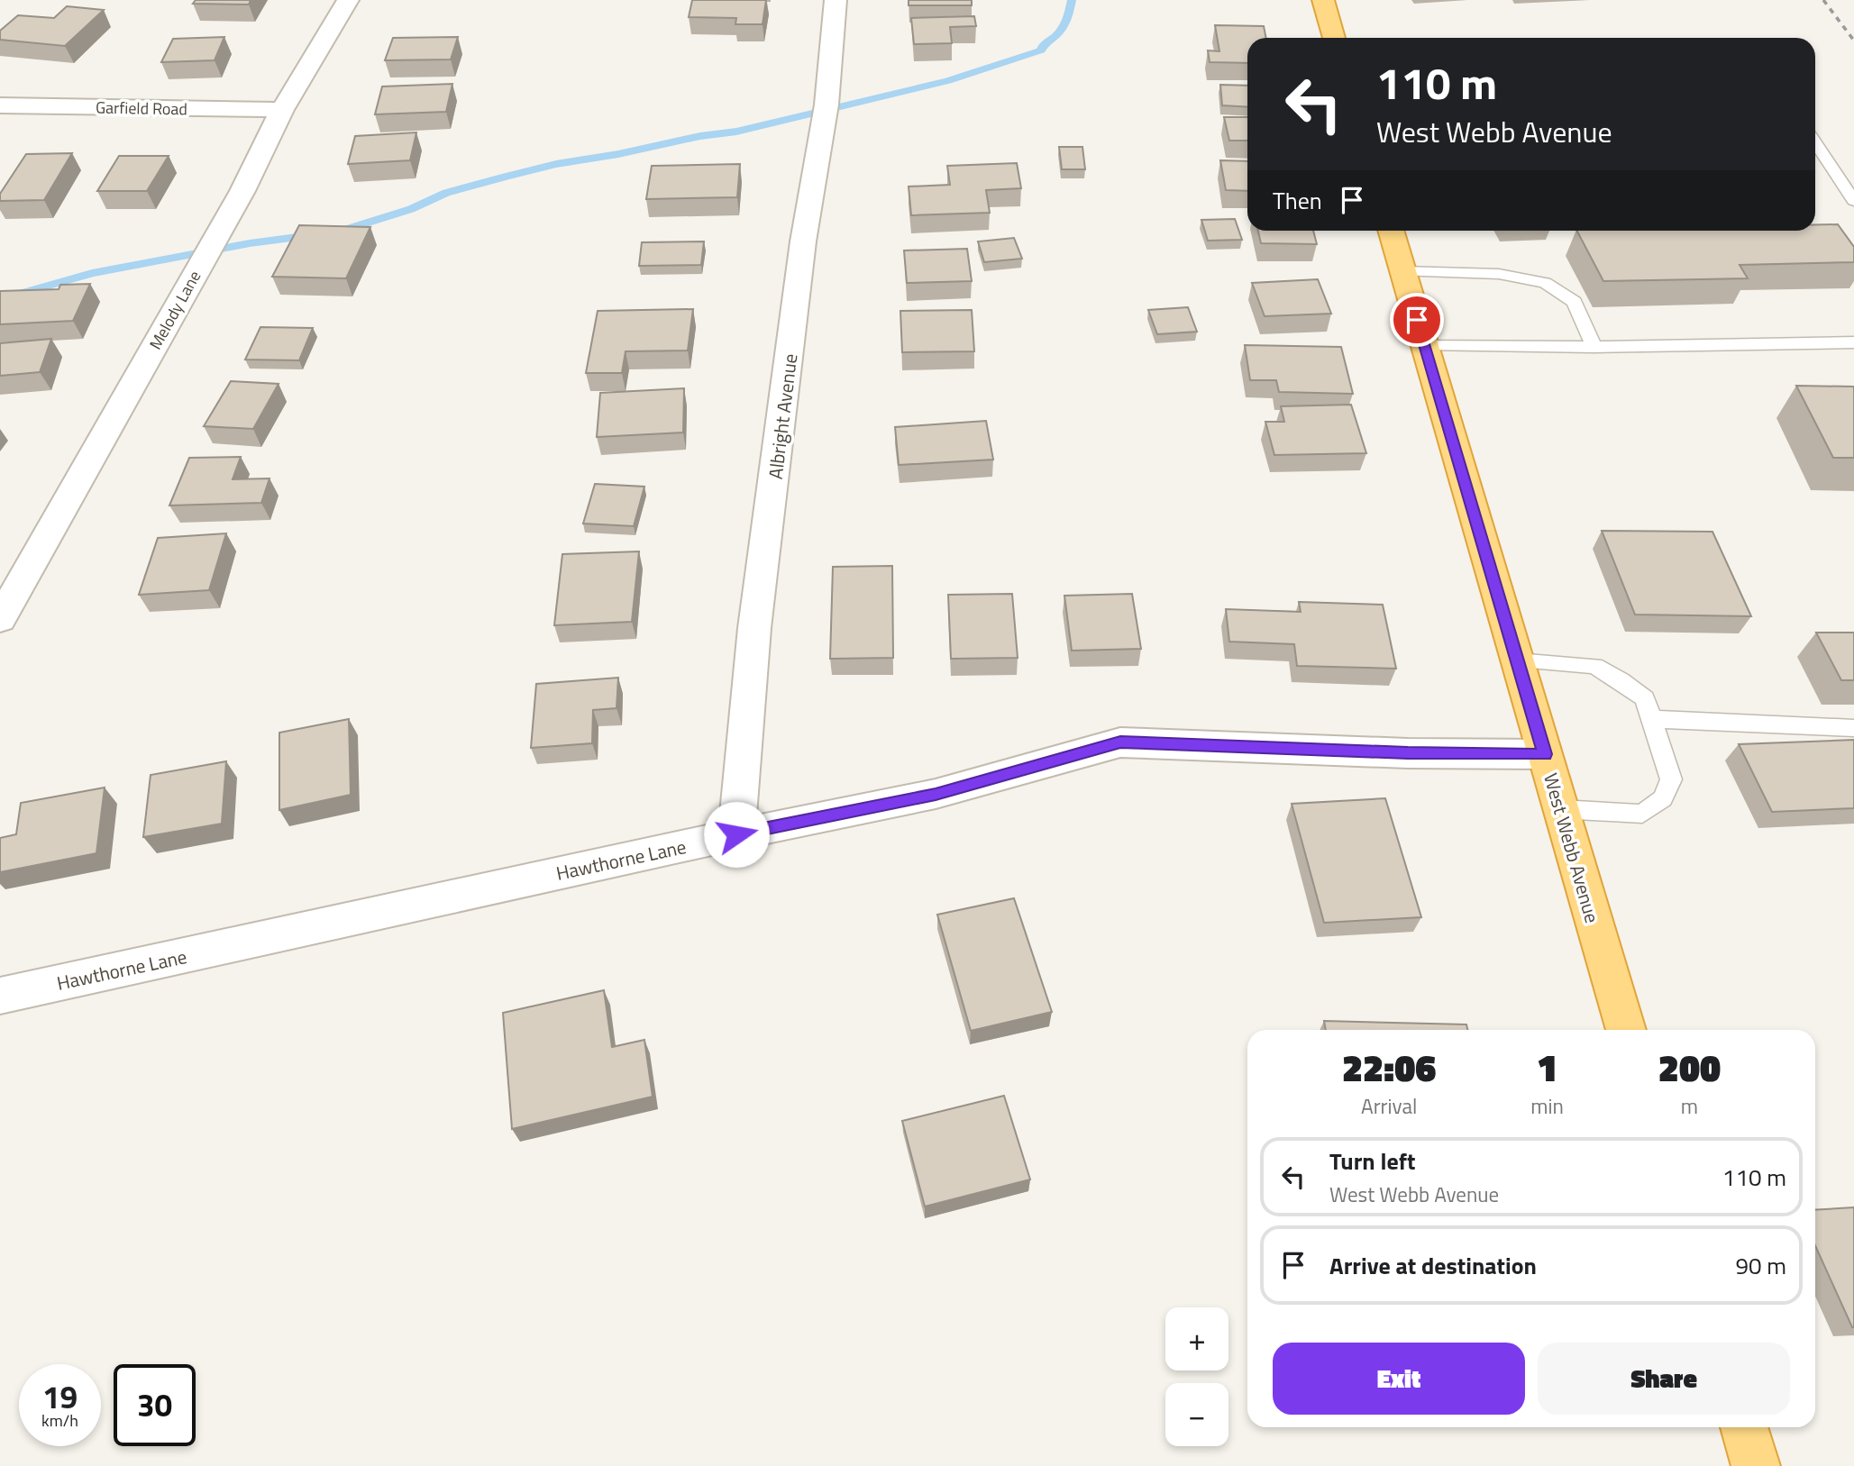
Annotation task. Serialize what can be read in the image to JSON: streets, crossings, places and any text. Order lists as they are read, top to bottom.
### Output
{
  "streets": {
    "highway": ["West Webb Avenue"],
    "street": [
      "Garfield Road",
      "Melody Lane",
      "Albright Avenue",
      "Hawthorne Lane"
    ]
  },
  "crossings": [
    ["Garfield Road", "Melody Lane"],
    ["Albright Avenue", "Hawthorne Lane"],
    ["West Webb Avenue", "Hawthorne Lane"]
  ],
  "page": {
    "turn": ["110 m", "West Webb Avenue"],
    "then": "Then",
    "eta": [
      "22:06",
      "Arrival",
      "1",
      "min",
      "200",
      "m"
    ],
    "list": [
      {
        "name": "Turn left",
        "note": "West Webb Avenue",
        "value": "110 m"
      },
      {
        "name": "Arrive at destination",
        "value": "90 m"
      }
    ],
    "map_buttons": ["+", "−"],
    "buttons": ["Exit", "Share"],
    "speed": "19 km/h",
    "limit": "30"
  }
}
